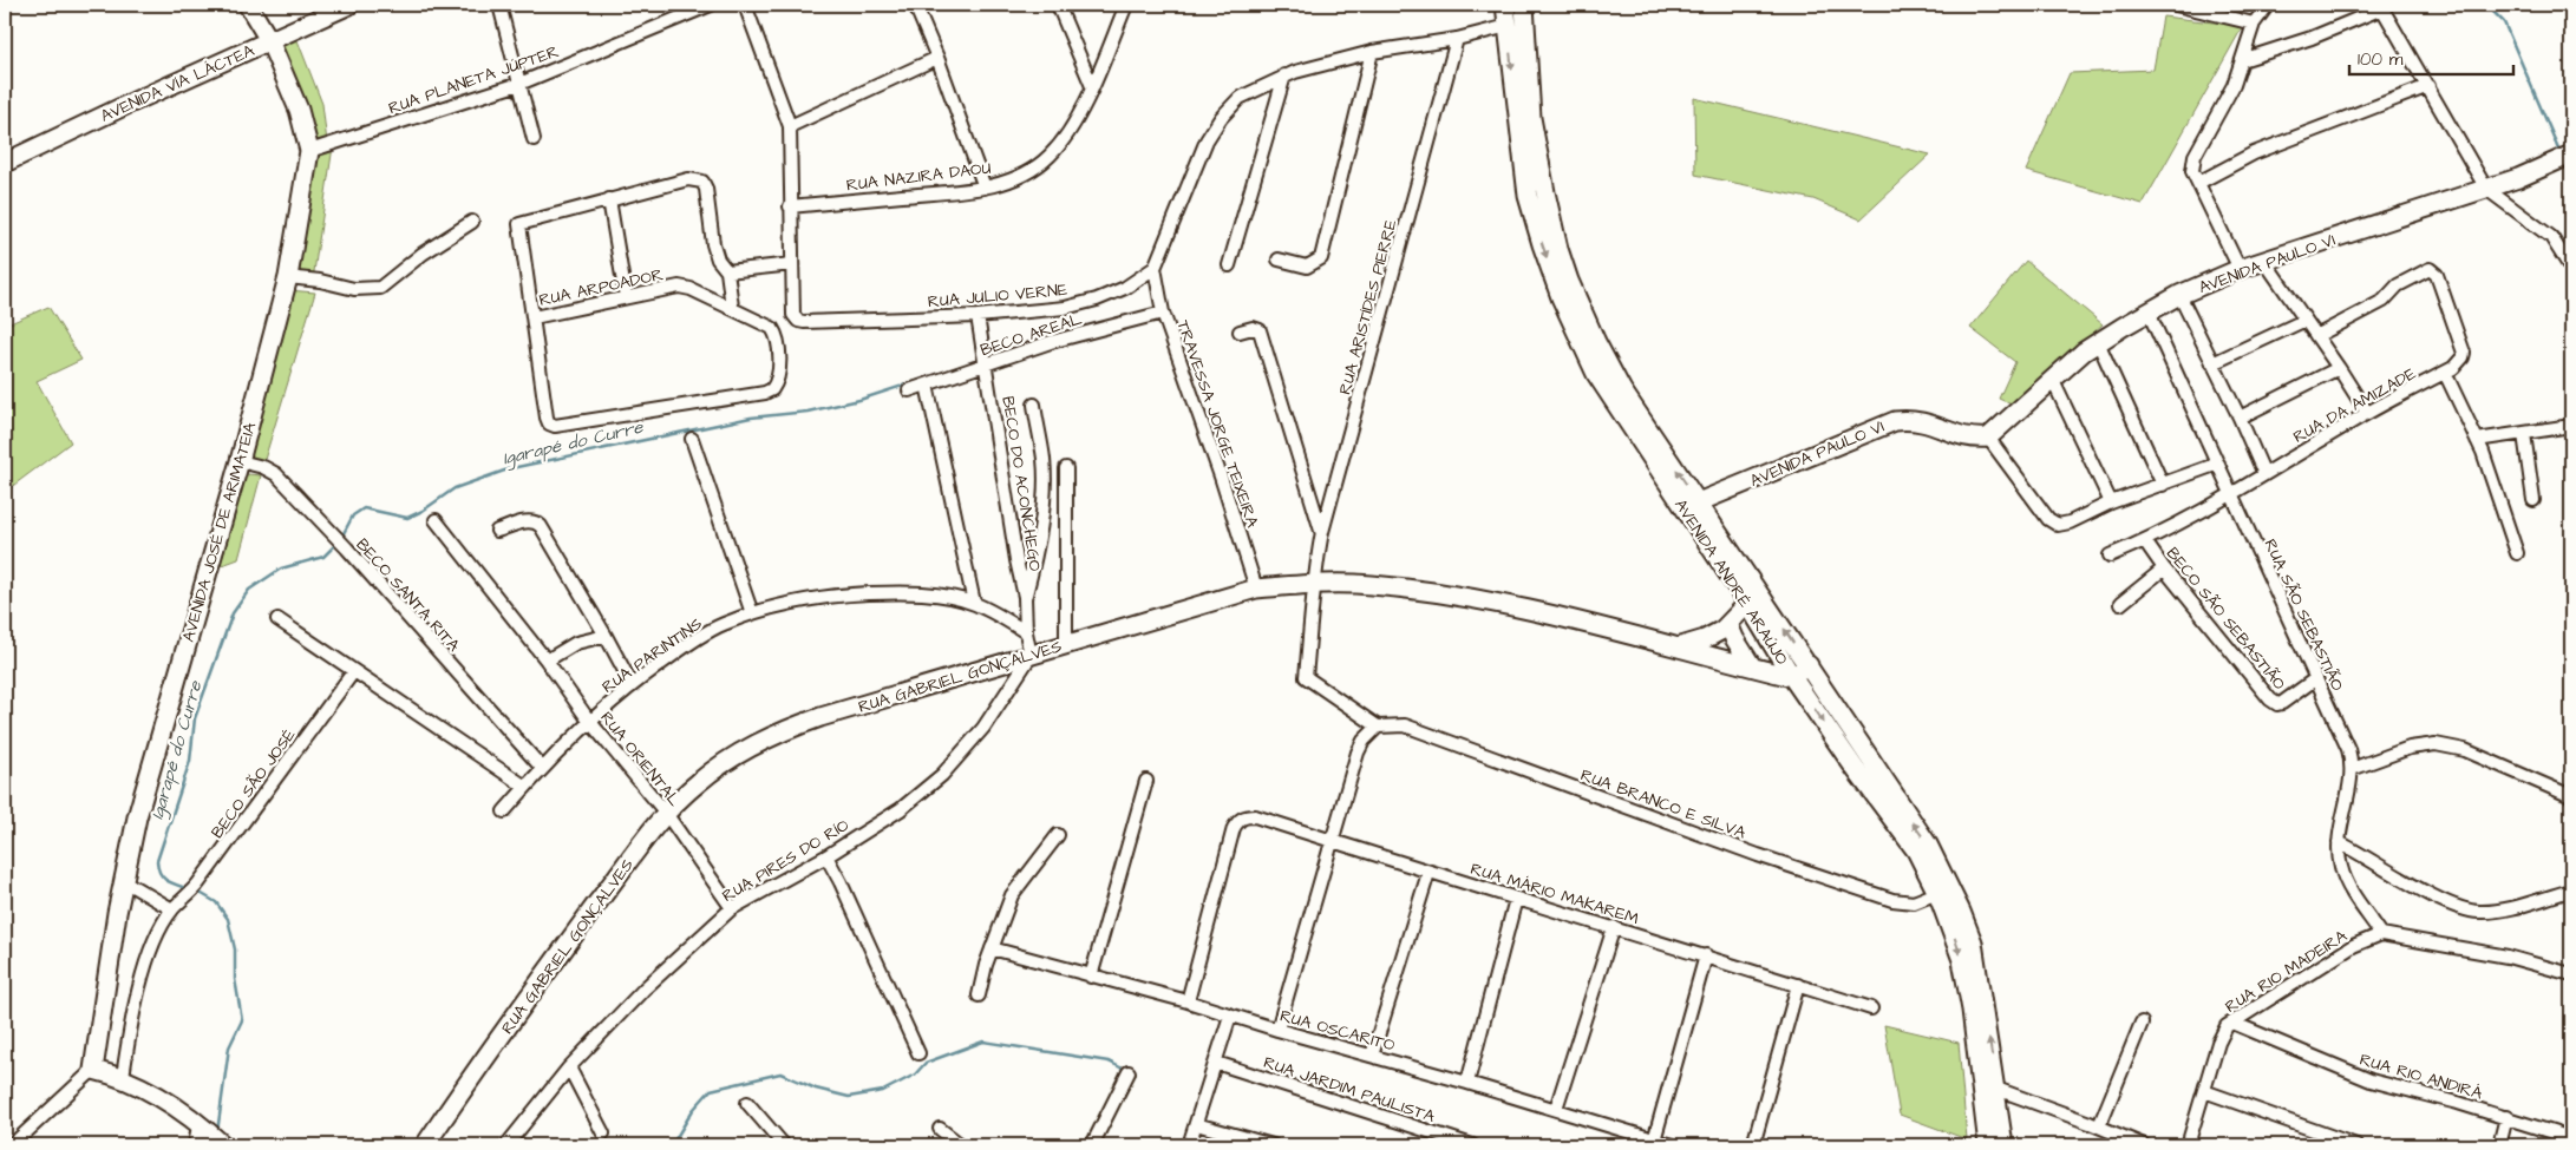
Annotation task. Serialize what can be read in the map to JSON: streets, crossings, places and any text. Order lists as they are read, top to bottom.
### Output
{
  "streets": {
    "street": [
      "RUA PLANETA JÚPTER",
      "AVENIDA VÍA LÁCTEA",
      "RUA NAZIRA DAOU",
      "AVENIDA PAULO VI",
      "RUA ARPOADOR",
      "RUA JULIO VERNE",
      "RUA ARISTÍDES PIERRE",
      "BECO AREAL",
      "RUA DA AMIZADE",
      "TRAVESSA JORGE TEIXEIRA",
      "BECO DO ACONCHEGO",
      "AVENIDA JOSÉ DE ARIMATEIA",
      "AVENIDA ANDRÉ ARAÚJO",
      "BECO SANTA RITA",
      "RUA SÃO SEBASTIÃO",
      "BECO SÃO SEBASTIÃO",
      "RUA PARINTINS",
      "RUA GABRIEL GONÇALVES",
      "RUA ORIENTAL",
      "BECO SÃO JOSÉ",
      "RUA BRANCO E SILVA",
      "RUA PIRES DO RÍO",
      "RUA MÁRIO MAKAREM",
      "RUA RIO MADEIRA",
      "RUA OSCARITO",
      "RUA RIO ANDIRÁ",
      "RUA JARDIM PAULISTA"
    ]
  },
  "crossings": [
    ["RUA PLANETA JÚPTER", "AVENIDA JOSÉ DE ARIMATEIA"],
    ["AVENIDA VÍA LÁCTEA", "AVENIDA JOSÉ DE ARIMATEIA"],
    ["AVENIDA PAULO VI", "AVENIDA ANDRÉ ARAÚJO"],
    ["AVENIDA PAULO VI", "RUA SÃO SEBASTIÃO"],
    ["RUA JULIO VERNE", "TRAVESSA JORGE TEIXEIRA"],
    ["RUA JULIO VERNE", "BECO DO ACONCHEGO"],
    ["RUA ARISTÍDES PIERRE", "RUA GABRIEL GONÇALVES"],
    ["RUA ARISTÍDES PIERRE", "RUA BRANCO E SILVA"],
    ["BECO AREAL", "TRAVESSA JORGE TEIXEIRA"],
    ["BECO AREAL", "BECO DO ACONCHEGO"],
    ["RUA DA AMIZADE", "RUA SÃO SEBASTIÃO"],
    ["RUA DA AMIZADE", "BECO SÃO SEBASTIÃO"],
    ["TRAVESSA JORGE TEIXEIRA", "RUA GABRIEL GONÇALVES"],
    ["BECO DO ACONCHEGO", "RUA PARINTINS"],
    ["BECO DO ACONCHEGO", "RUA GABRIEL GONÇALVES"],
    ["AVENIDA JOSÉ DE ARIMATEIA", "BECO SANTA RITA"],
    ["AVENIDA ANDRÉ ARAÚJO", "RUA GABRIEL GONÇALVES"],
    ["AVENIDA ANDRÉ ARAÚJO", "RUA BRANCO E SILVA"],
    ["BECO SANTA RITA", "RUA PARINTINS"],
    ["RUA SÃO SEBASTIÃO", "BECO SÃO SEBASTIÃO"],
    ["RUA SÃO SEBASTIÃO", "RUA RIO MADEIRA"],
    ["RUA PARINTINS", "RUA ORIENTAL"],
    ["RUA GABRIEL GONÇALVES", "RUA ORIENTAL"],
    ["RUA GABRIEL GONÇALVES", "RUA PIRES DO RÍO"],
    ["RUA ORIENTAL", "RUA PIRES DO RÍO"],
    ["RUA MÁRIO MAKAREM", "RUA OSCARITO"],
    ["RUA RIO MADEIRA", "RUA RIO ANDIRÁ"]
  ],
  "water": ["Igarapé do Curre"],
  "scale_bar": "100 m"
}
